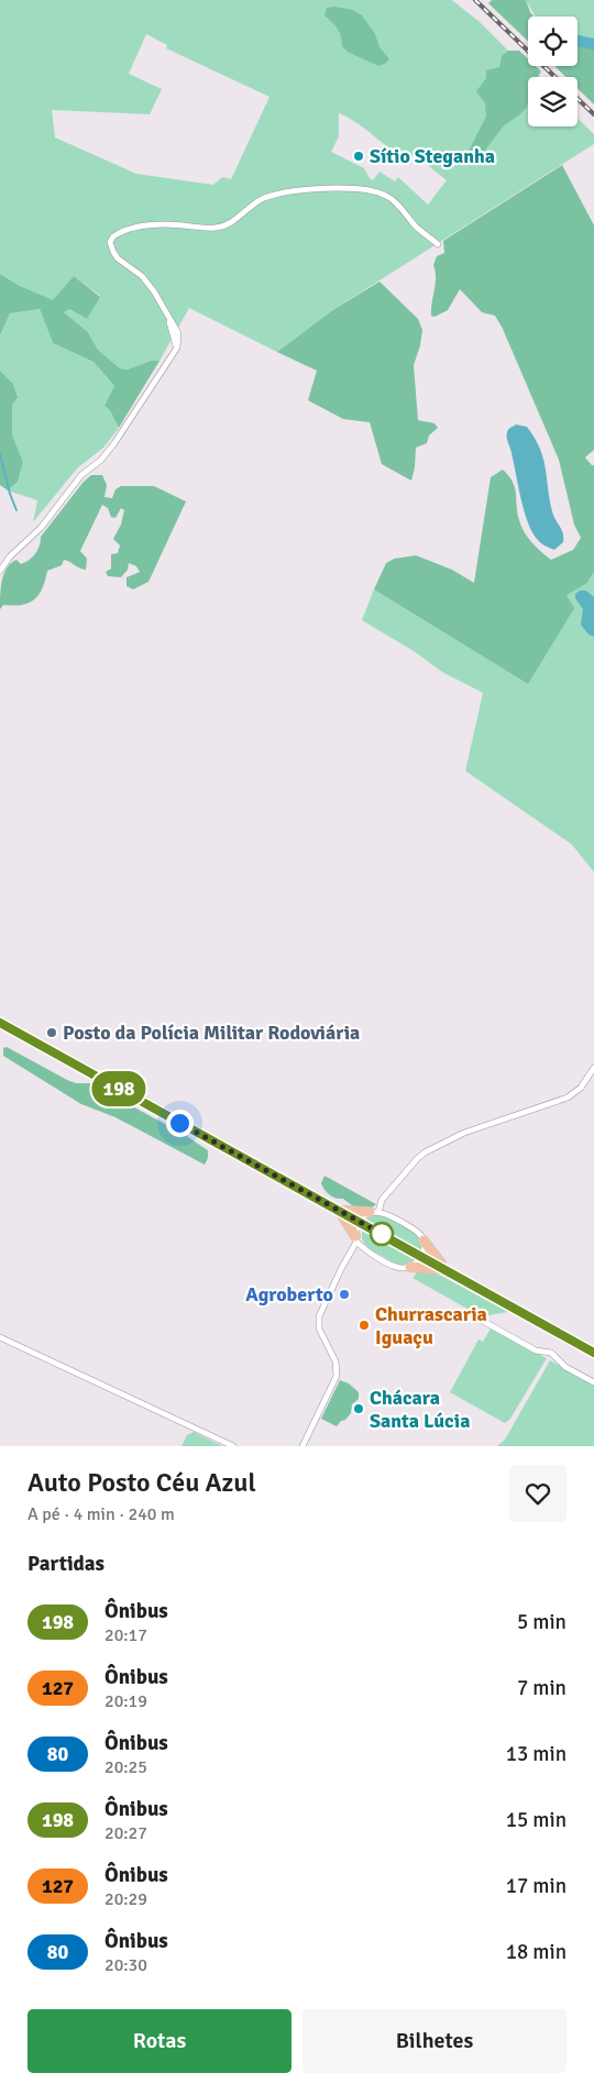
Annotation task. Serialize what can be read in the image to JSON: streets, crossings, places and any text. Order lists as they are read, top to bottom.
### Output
{
  "places": [
    "Sítio Steganha",
    "Posto da Polícia Militar Rodoviária",
    "Agroberto",
    "Churrascaria Iguaçu",
    "Chácara Santa Lúcia"
  ],
  "lines": ["bus line 198"],
  "page": {
    "on_map": "198",
    "heading": [
      ["Auto Posto Céu Azul", "A pé · 4 min · 240 m"],
      "Partidas"
    ],
    "list": [
      {
        "mark": "198",
        "name": "Ônibus",
        "note": "20:17",
        "value": "5 min"
      },
      {
        "mark": "127",
        "name": "Ônibus",
        "note": "20:19",
        "value": "7 min"
      },
      {
        "mark": "80",
        "name": "Ônibus",
        "note": "20:25",
        "value": "13 min"
      },
      {
        "mark": "198",
        "name": "Ônibus",
        "note": "20:27",
        "value": "15 min"
      },
      {
        "mark": "127",
        "name": "Ônibus",
        "note": "20:29",
        "value": "17 min"
      },
      {
        "mark": "80",
        "name": "Ônibus",
        "note": "20:30",
        "value": "18 min"
      }
    ],
    "buttons": ["Rotas", "Bilhetes"]
  }
}
